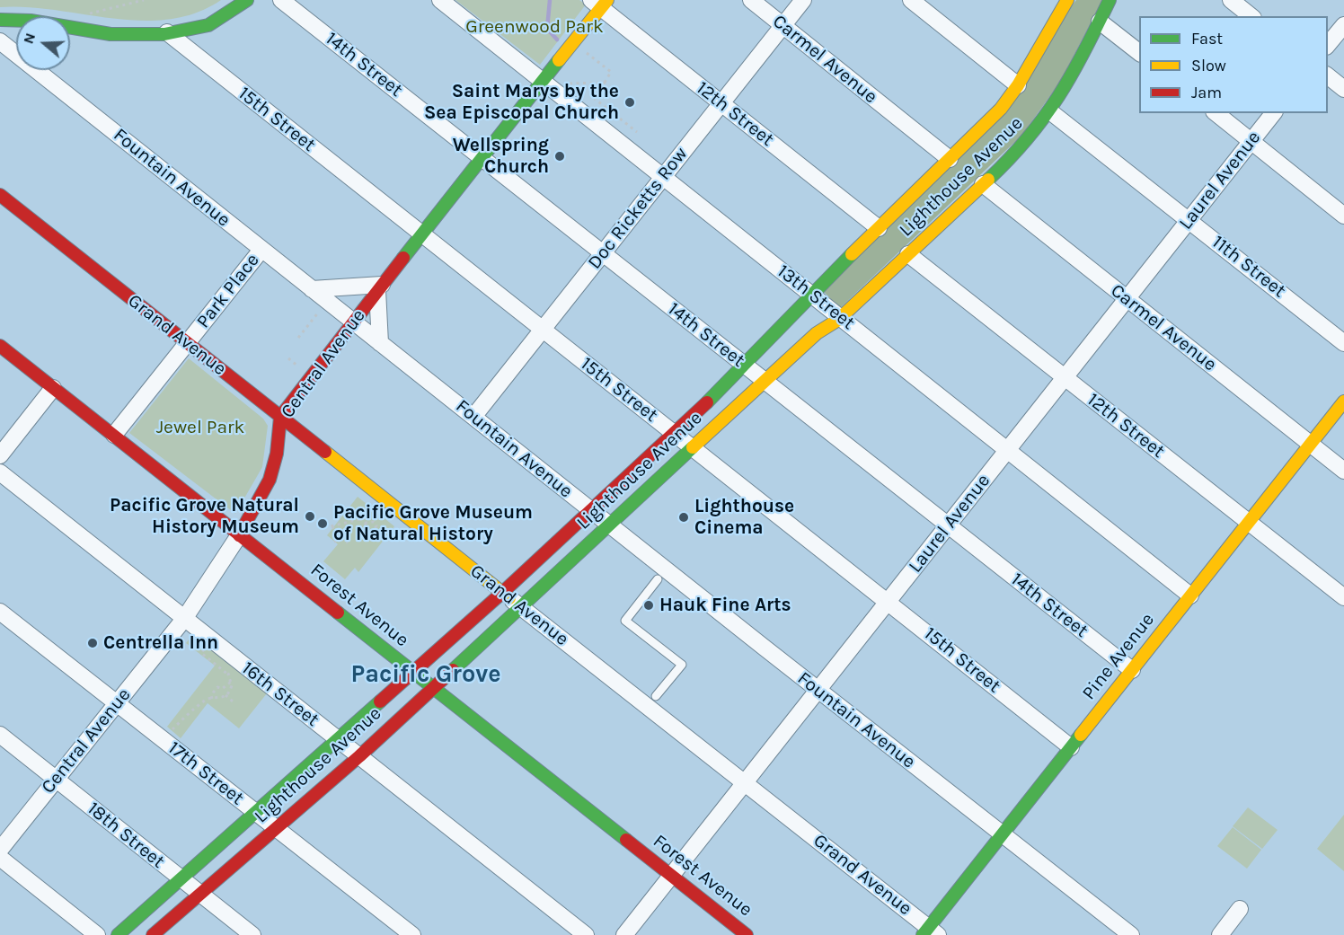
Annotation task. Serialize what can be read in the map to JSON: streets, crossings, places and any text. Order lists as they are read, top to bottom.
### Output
{
  "streets": {
    "main road": [
      "Lighthouse Avenue",
      "Grand Avenue",
      "Central Avenue",
      "Forest Avenue",
      "Pine Avenue"
    ],
    "street": [
      "Carmel Avenue",
      "14th Street",
      "12th Street",
      "15th Street",
      "Fountain Avenue",
      "Laurel Avenue",
      "Doc Ricketts Row",
      "11th Street",
      "Park Place",
      "13th Street",
      "16th Street",
      "17th Street",
      "18th Street"
    ]
  },
  "crossings": [
    ["Carmel Avenue", "Lighthouse Avenue"],
    ["Carmel Avenue", "Laurel Avenue"],
    ["Carmel Avenue", "Doc Ricketts Row"],
    ["Carmel Avenue", "Pine Avenue"],
    ["14th Street", "Lighthouse Avenue"],
    ["14th Street", "Laurel Avenue"],
    ["14th Street", "Doc Ricketts Row"],
    ["14th Street", "Central Avenue"],
    ["14th Street", "Pine Avenue"],
    ["12th Street", "Lighthouse Avenue"],
    ["12th Street", "Laurel Avenue"],
    ["12th Street", "Doc Ricketts Row"],
    ["12th Street", "Central Avenue"],
    ["12th Street", "Pine Avenue"],
    ["15th Street", "Lighthouse Avenue"],
    ["15th Street", "Laurel Avenue"],
    ["15th Street", "Doc Ricketts Row"],
    ["15th Street", "Central Avenue"],
    ["15th Street", "Pine Avenue"],
    ["Lighthouse Avenue", "Fountain Avenue"],
    ["Lighthouse Avenue", "11th Street"],
    ["Lighthouse Avenue", "13th Street"],
    ["Lighthouse Avenue", "Grand Avenue"],
    ["Lighthouse Avenue", "Forest Avenue"],
    ["Lighthouse Avenue", "16th Street"],
    ["Lighthouse Avenue", "17th Street"],
    ["Lighthouse Avenue", "18th Street"],
    ["Fountain Avenue", "Laurel Avenue"],
    ["Fountain Avenue", "Doc Ricketts Row"],
    ["Fountain Avenue", "Park Place"],
    ["Fountain Avenue", "Central Avenue"],
    ["Fountain Avenue", "Pine Avenue"],
    ["Laurel Avenue", "11th Street"],
    ["Laurel Avenue", "13th Street"],
    ["Laurel Avenue", "Grand Avenue"],
    ["Laurel Avenue", "Forest Avenue"],
    ["Doc Ricketts Row", "13th Street"],
    ["Park Place", "Grand Avenue"],
    ["Park Place", "Forest Avenue"],
    ["13th Street", "Central Avenue"],
    ["13th Street", "Pine Avenue"],
    ["Grand Avenue", "Central Avenue"],
    ["Grand Avenue", "Pine Avenue"],
    ["Central Avenue", "Forest Avenue"],
    ["Central Avenue", "16th Street"],
    ["Central Avenue", "17th Street"],
    ["Central Avenue", "18th Street"]
  ],
  "districts": ["Pacific Grove"],
  "parks": ["Greenwood Park", "Jewel Park"],
  "places": [
    "Saint Marys by the Sea Episcopal Church",
    "Wellspring Church",
    "Pacific Grove Natural History Museum",
    "Lighthouse Cinema",
    "Pacific Grove Museum of Natural History",
    "Hauk Fine Arts",
    "Centrella Inn"
  ],
  "legend": ["Fast", "Slow", "Jam"],
  "north": "left"
}
